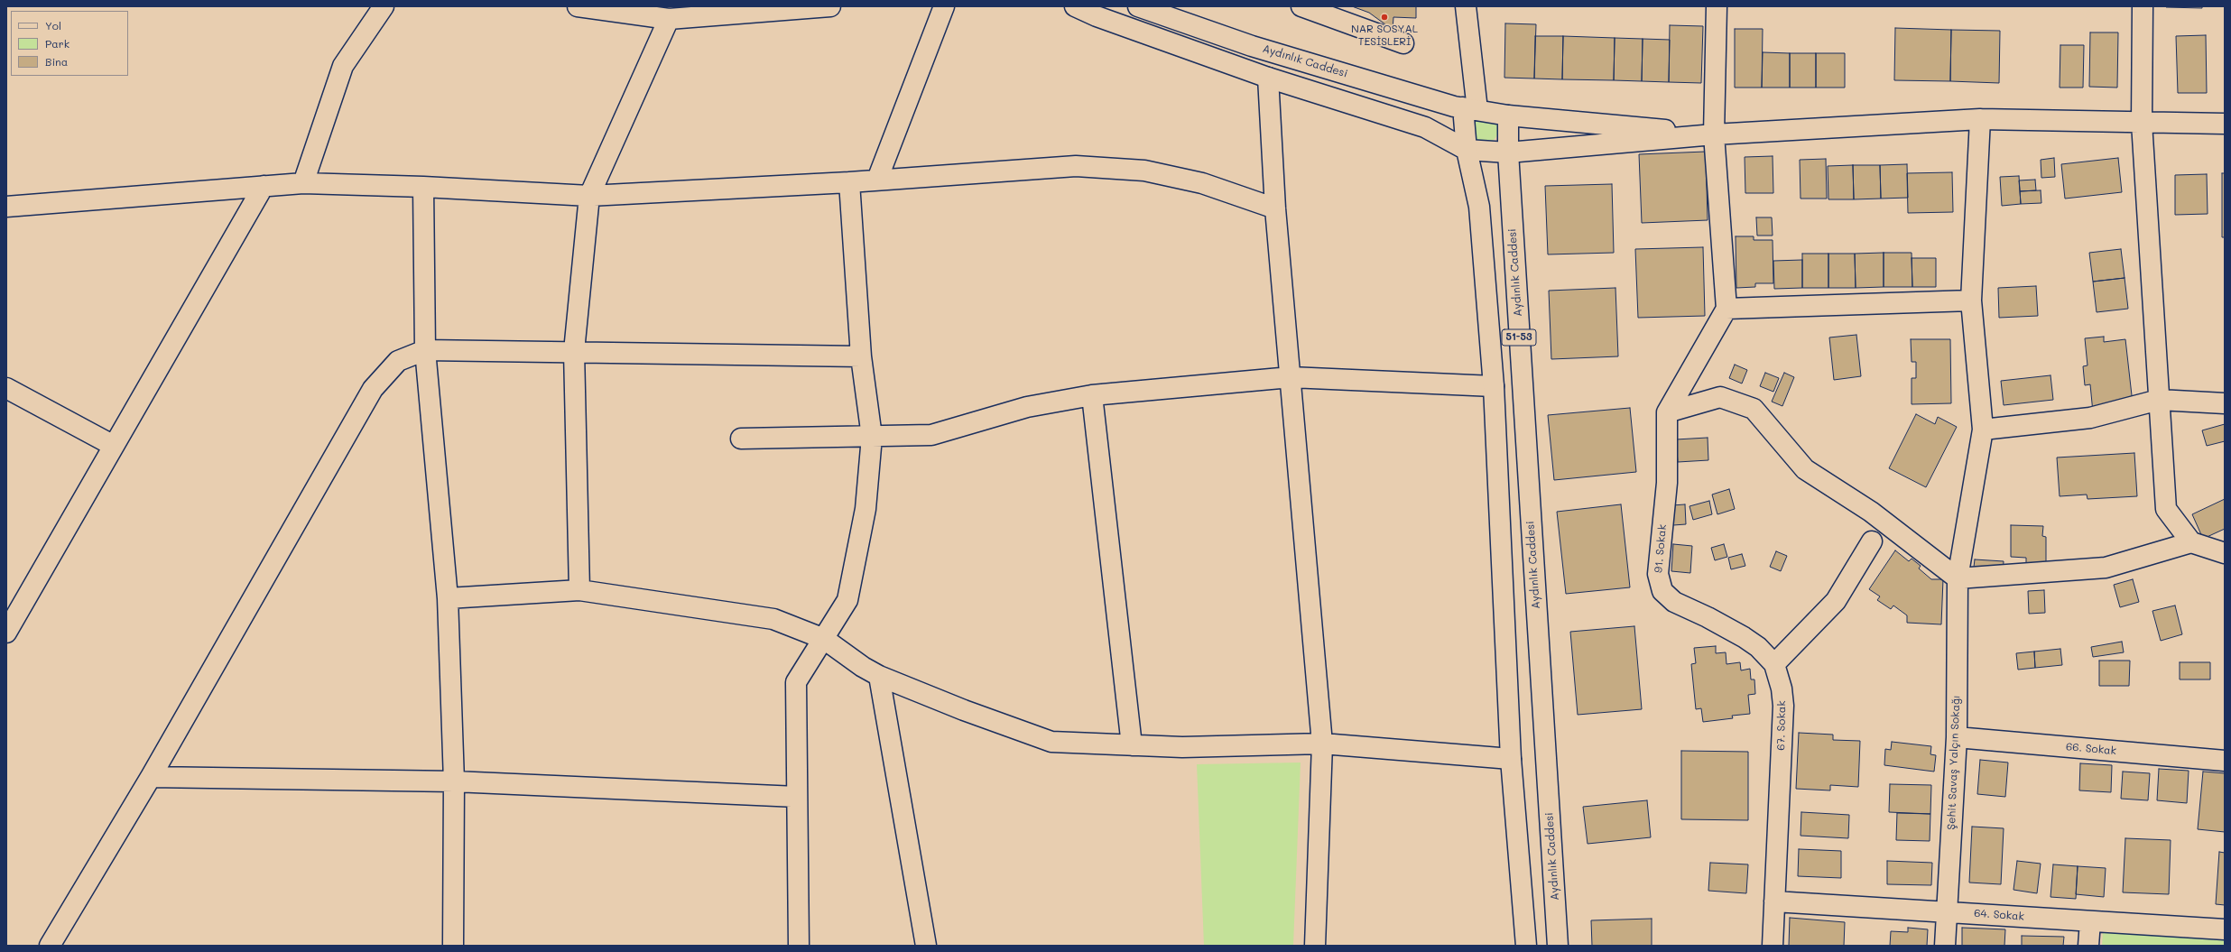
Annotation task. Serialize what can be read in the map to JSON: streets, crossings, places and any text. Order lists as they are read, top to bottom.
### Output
{
  "streets": {
    "street": [
      "Aydınlık Caddesi",
      "51-53",
      "91. Sokak",
      "67. Sokak",
      "66. Sokak",
      "Şehit Savaş Yalçın Sokağı",
      "64. Sokak"
    ]
  },
  "crossings": [
    ["91. Sokak", "67. Sokak"],
    ["67. Sokak", "64. Sokak"],
    ["66. Sokak", "Şehit Savaş Yalçın Sokağı"],
    ["Şehit Savaş Yalçın Sokağı", "64. Sokak"]
  ],
  "places": ["NAR SOSYAL TESİSLERİ"],
  "legend": ["Yol", "Park", "Bina"]
}
